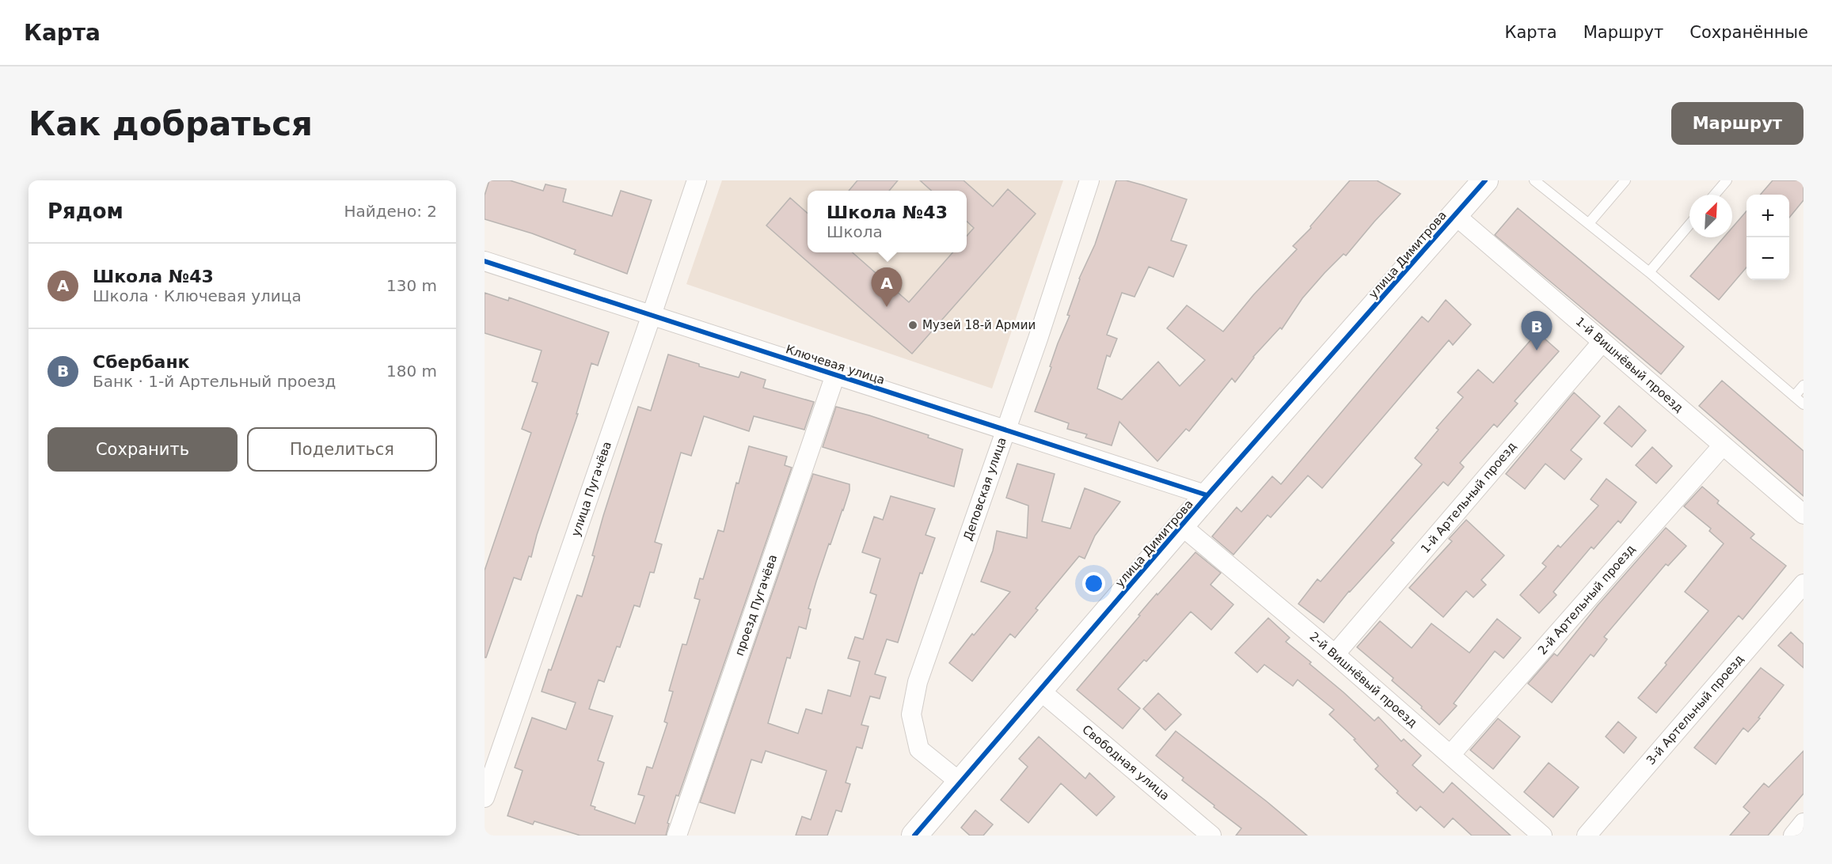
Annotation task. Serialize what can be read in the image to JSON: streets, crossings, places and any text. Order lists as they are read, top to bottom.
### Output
{
  "streets": {
    "street": [
      "улица Димитрова",
      "Ключевая улица",
      "1-й Вишнёвый проезд",
      "улица Пугачёва",
      "Деповская улица",
      "1-й Артельный проезд",
      "2-й Артельный проезд",
      "проезд Пугачёва",
      "2-й Вишнёвый проезд",
      "3-й Артельный проезд",
      "Свободная улица"
    ]
  },
  "crossings": [
    ["улица Димитрова", "Ключевая улица"],
    ["улица Димитрова", "1-й Вишнёвый проезд"],
    ["улица Димитрова", "Деповская улица"],
    ["улица Димитрова", "2-й Вишнёвый проезд"],
    ["улица Димитрова", "Свободная улица"],
    ["Ключевая улица", "улица Пугачёва"],
    ["Ключевая улица", "Деповская улица"],
    ["Ключевая улица", "проезд Пугачёва"],
    ["1-й Вишнёвый проезд", "1-й Артельный проезд"],
    ["1-й Вишнёвый проезд", "2-й Артельный проезд"],
    ["1-й Артельный проезд", "2-й Вишнёвый проезд"],
    ["2-й Артельный проезд", "2-й Вишнёвый проезд"]
  ],
  "places": ["Музей 18-й Армии"],
  "north": "top right",
  "page": {
    "header": "Карта",
    "nav": ["Карта", "Маршрут", "Сохранённые"],
    "buttons": [
      "Маршрут",
      ["Сохранить", "Поделиться"]
    ],
    "title": "Как добраться",
    "heading": ["Рядом", "Найдено: 2"],
    "popup": ["Школа №43", "Школа"],
    "map_buttons": ["+", "−"],
    "list": [
      {
        "mark": "A",
        "name": "Школа №43",
        "note": "Школа · Ключевая улица",
        "value": "130 m"
      },
      {
        "mark": "B",
        "name": "Сбербанк",
        "note": "Банк · 1-й Артельный проезд",
        "value": "180 m"
      }
    ],
    "pins": ["A", "B"]
  }
}
